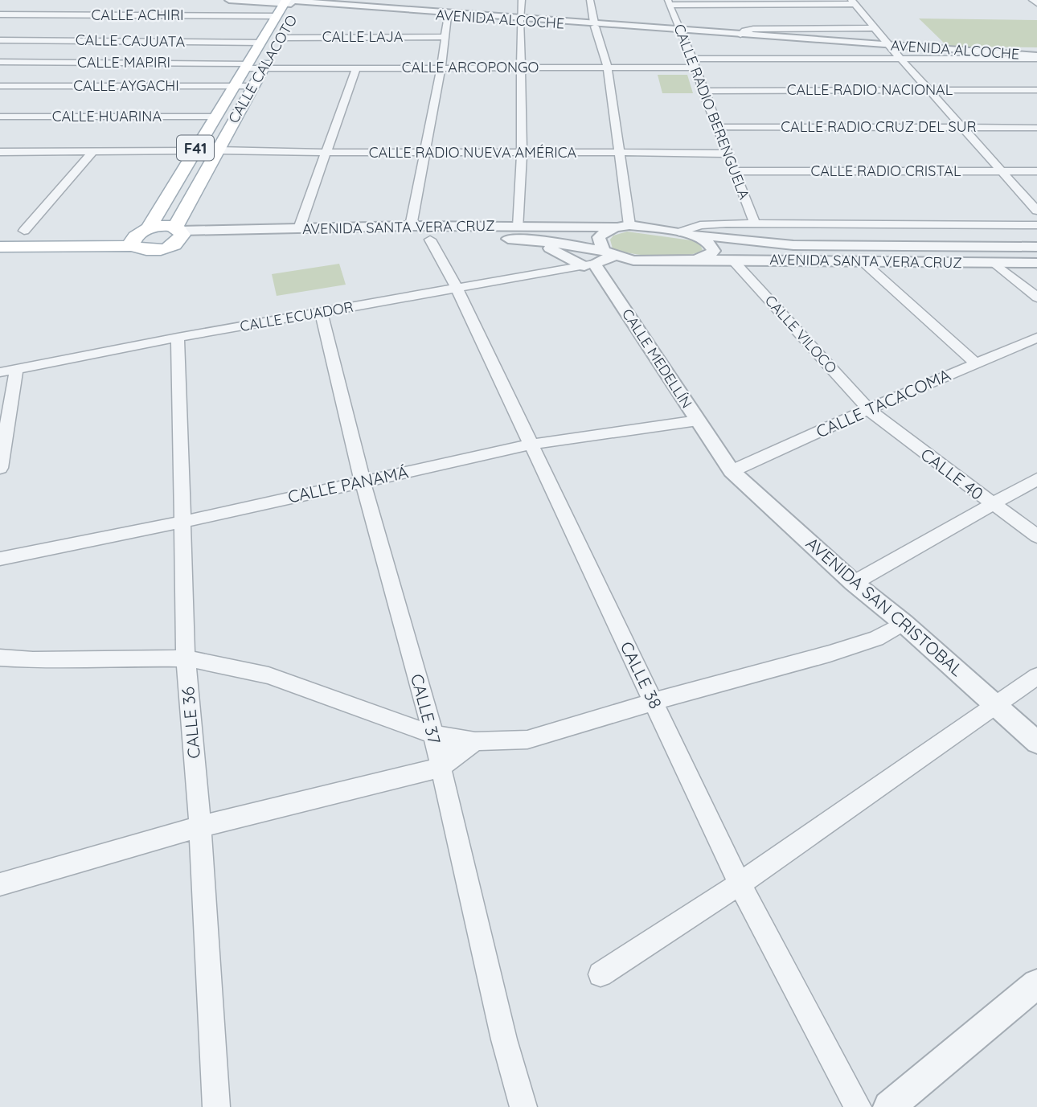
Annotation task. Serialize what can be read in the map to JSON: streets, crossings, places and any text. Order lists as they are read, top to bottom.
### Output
{
  "streets": {
    "main road": ["CALLE CALACOTO", "F41"],
    "street": [
      "CALLE ACHIRI",
      "AVENIDA ALCOCHE",
      "CALLE LAJA",
      "CALLE CAJUATA",
      "CALLE MAPIRI",
      "CALLE ARCOPONGO",
      "CALLE AYGACHI",
      "CALLE RADIO NACIONAL",
      "CALLE RADIO BERENGUELA",
      "CALLE HUARINA",
      "CALLE RADIO CRUZ DEL SUR",
      "CALLE RADIO NUEVA AMÉRICA",
      "CALLE RADIO CRISTAL",
      "AVENIDA SANTA VERA CRUZ",
      "CALLE ECUADOR",
      "CALLE VILOCO",
      "CALLE MEDELLÍN",
      "CALLE TACACOMA",
      "CALLE 40",
      "CALLE PANAMÁ",
      "AVENIDA SAN CRISTOBAL",
      "CALLE 38",
      "CALLE 37",
      "CALLE 36"
    ]
  },
  "crossings": [
    ["CALLE ACHIRI", "CALLE CALACOTO"],
    ["AVENIDA ALCOCHE", "CALLE ARCOPONGO"],
    ["AVENIDA ALCOCHE", "CALLE CALACOTO"],
    ["AVENIDA ALCOCHE", "CALLE RADIO BERENGUELA"],
    ["CALLE LAJA", "CALLE CALACOTO"],
    ["CALLE CAJUATA", "CALLE CALACOTO"],
    ["CALLE MAPIRI", "CALLE ARCOPONGO"],
    ["CALLE MAPIRI", "CALLE CALACOTO"],
    ["CALLE ARCOPONGO", "CALLE CALACOTO"],
    ["CALLE ARCOPONGO", "CALLE RADIO BERENGUELA"],
    ["CALLE CALACOTO", "CALLE AYGACHI"],
    ["CALLE CALACOTO", "CALLE HUARINA"],
    ["CALLE CALACOTO", "CALLE RADIO NUEVA AMÉRICA"],
    ["CALLE CALACOTO", "AVENIDA SANTA VERA CRUZ"],
    ["CALLE RADIO NACIONAL", "CALLE RADIO BERENGUELA"],
    ["CALLE RADIO BERENGUELA", "CALLE RADIO CRUZ DEL SUR"],
    ["CALLE RADIO BERENGUELA", "CALLE RADIO NUEVA AMÉRICA"],
    ["CALLE RADIO BERENGUELA", "CALLE RADIO CRISTAL"],
    ["AVENIDA SANTA VERA CRUZ", "CALLE VILOCO"],
    ["AVENIDA SANTA VERA CRUZ", "CALLE 38"],
    ["CALLE ECUADOR", "CALLE MEDELLÍN"],
    ["CALLE ECUADOR", "CALLE 38"],
    ["CALLE ECUADOR", "CALLE 37"],
    ["CALLE ECUADOR", "CALLE 36"],
    ["CALLE VILOCO", "CALLE TACACOMA"],
    ["CALLE VILOCO", "CALLE 40"],
    ["CALLE MEDELLÍN", "CALLE TACACOMA"],
    ["CALLE MEDELLÍN", "CALLE PANAMÁ"],
    ["CALLE MEDELLÍN", "AVENIDA SAN CRISTOBAL"],
    ["CALLE TACACOMA", "CALLE 40"],
    ["CALLE TACACOMA", "AVENIDA SAN CRISTOBAL"],
    ["CALLE PANAMÁ", "CALLE 38"],
    ["CALLE PANAMÁ", "CALLE 37"],
    ["CALLE PANAMÁ", "CALLE 36"]
  ]
}
